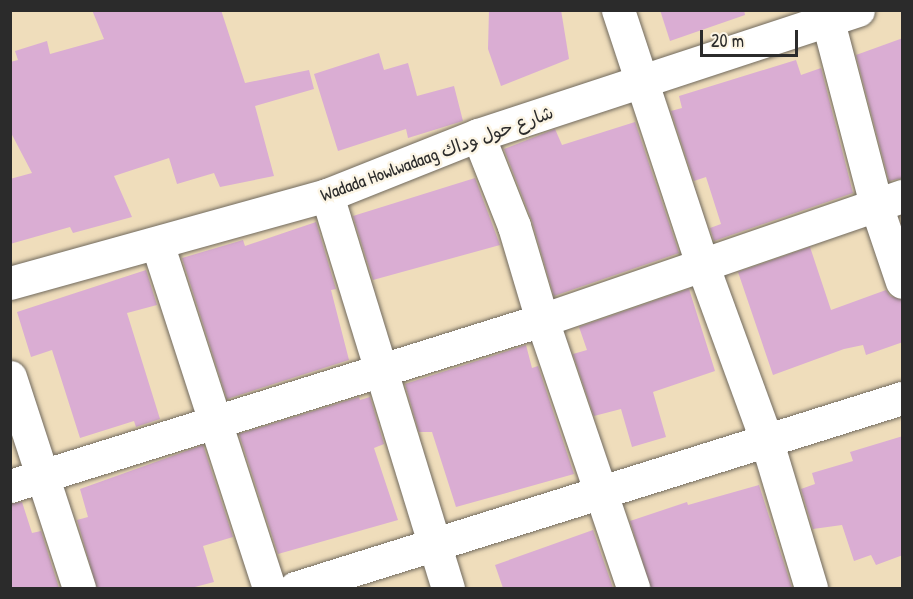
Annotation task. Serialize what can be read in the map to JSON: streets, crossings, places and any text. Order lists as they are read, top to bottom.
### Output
{
  "streets": {
    "street": ["Wadada Howlwadaag شارع حول وداك"]
  },
  "scale_bar": "20 m"
}
